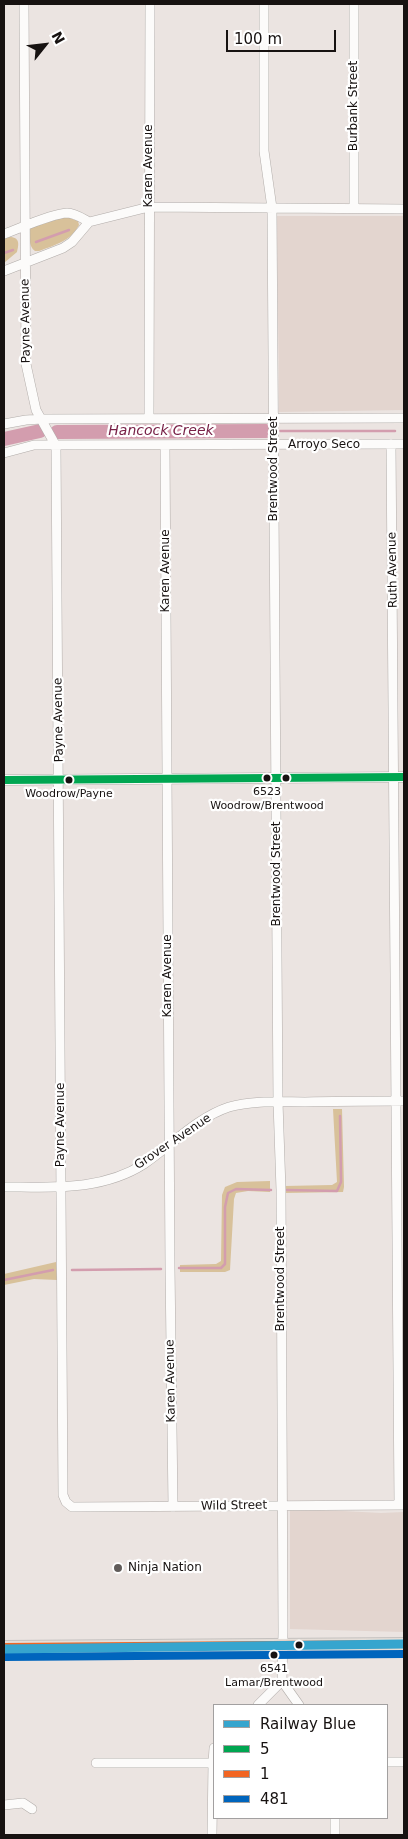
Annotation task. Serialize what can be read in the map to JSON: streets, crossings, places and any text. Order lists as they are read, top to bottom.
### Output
{
  "streets": {
    "street": [
      "Burbank Street",
      "Karen Avenue",
      "Payne Avenue",
      "Arroyo Seco",
      "Brentwood Street",
      "Ruth Avenue",
      "Grover Avenue",
      "Wild Street"
    ]
  },
  "crossings": [
    ["Karen Avenue", "Arroyo Seco"],
    ["Karen Avenue", "Grover Avenue"],
    ["Karen Avenue", "Wild Street"],
    ["Payne Avenue", "Arroyo Seco"],
    ["Payne Avenue", "Grover Avenue"],
    ["Payne Avenue", "Wild Street"],
    ["Arroyo Seco", "Brentwood Street"],
    ["Arroyo Seco", "Ruth Avenue"],
    ["Brentwood Street", "Grover Avenue"],
    ["Brentwood Street", "Wild Street"],
    ["Ruth Avenue", "Grover Avenue"],
    ["Ruth Avenue", "Wild Street"]
  ],
  "water": ["Hancock Creek"],
  "places": [
    "6523 Woodrow/Brentwood",
    "Woodrow/Payne",
    "Ninja Nation",
    "6541 Lamar/Brentwood"
  ],
  "lines": [
    "transit line 5",
    "rail line Blue",
    "transit line 1",
    "transit line 481"
  ],
  "legend": [
    "Railway Blue",
    "5",
    "1",
    "481"
  ],
  "scale_bar": "100 m",
  "north": "top right"
}
